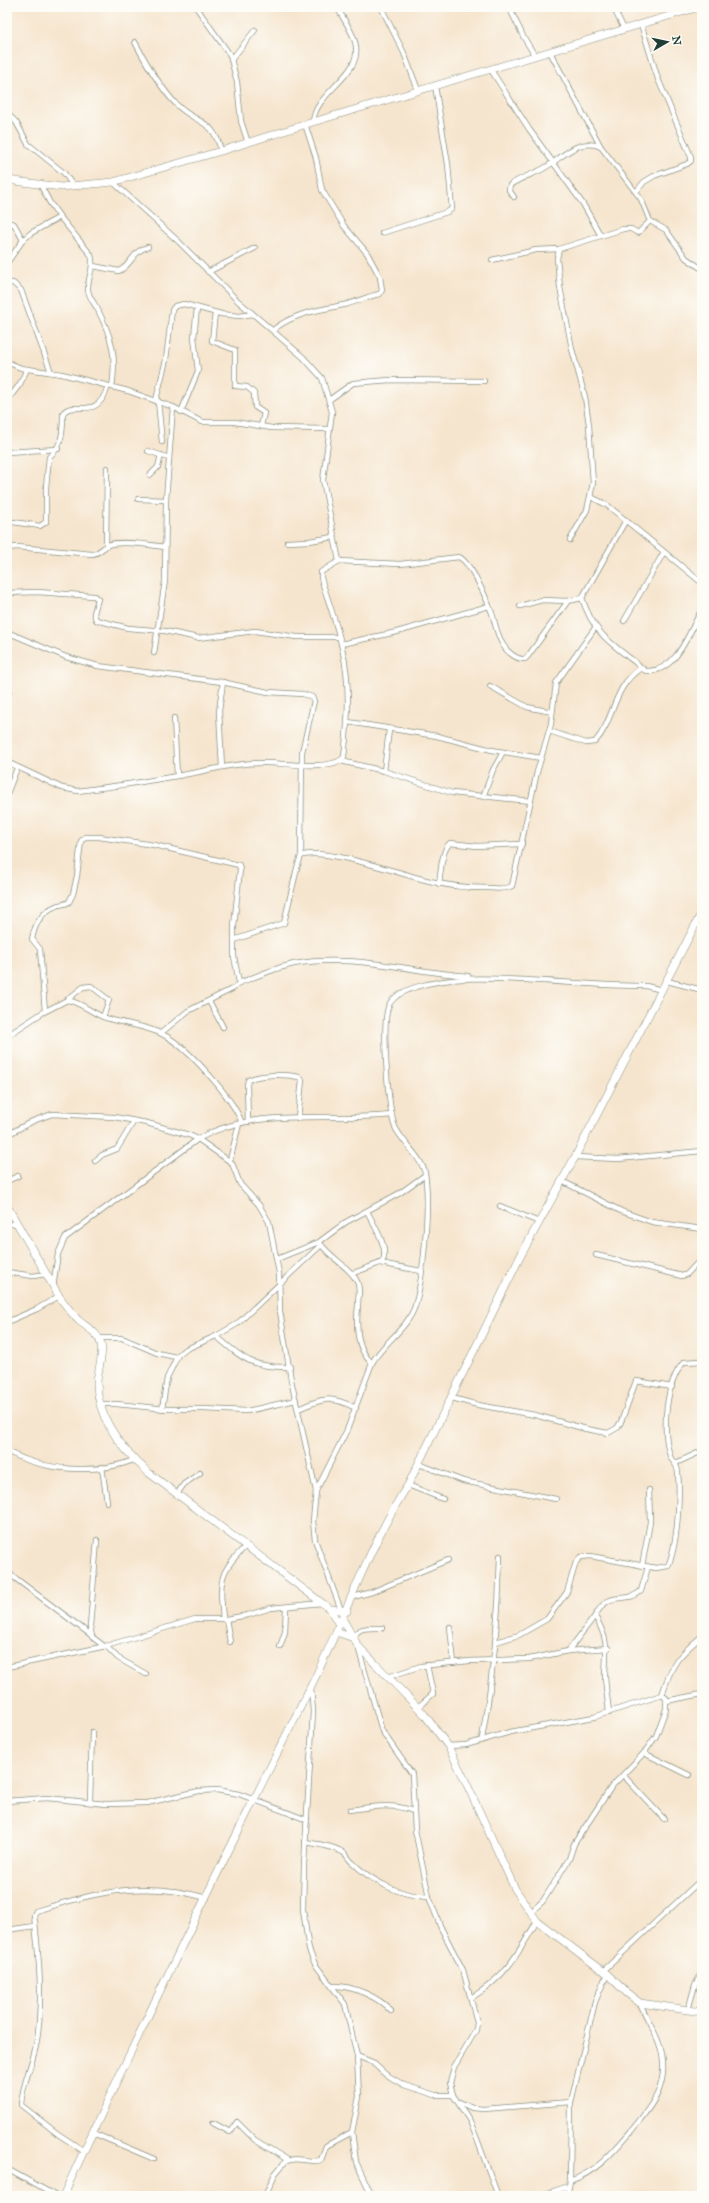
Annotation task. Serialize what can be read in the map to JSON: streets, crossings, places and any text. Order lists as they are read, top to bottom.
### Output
{
  "north": "right"
}
